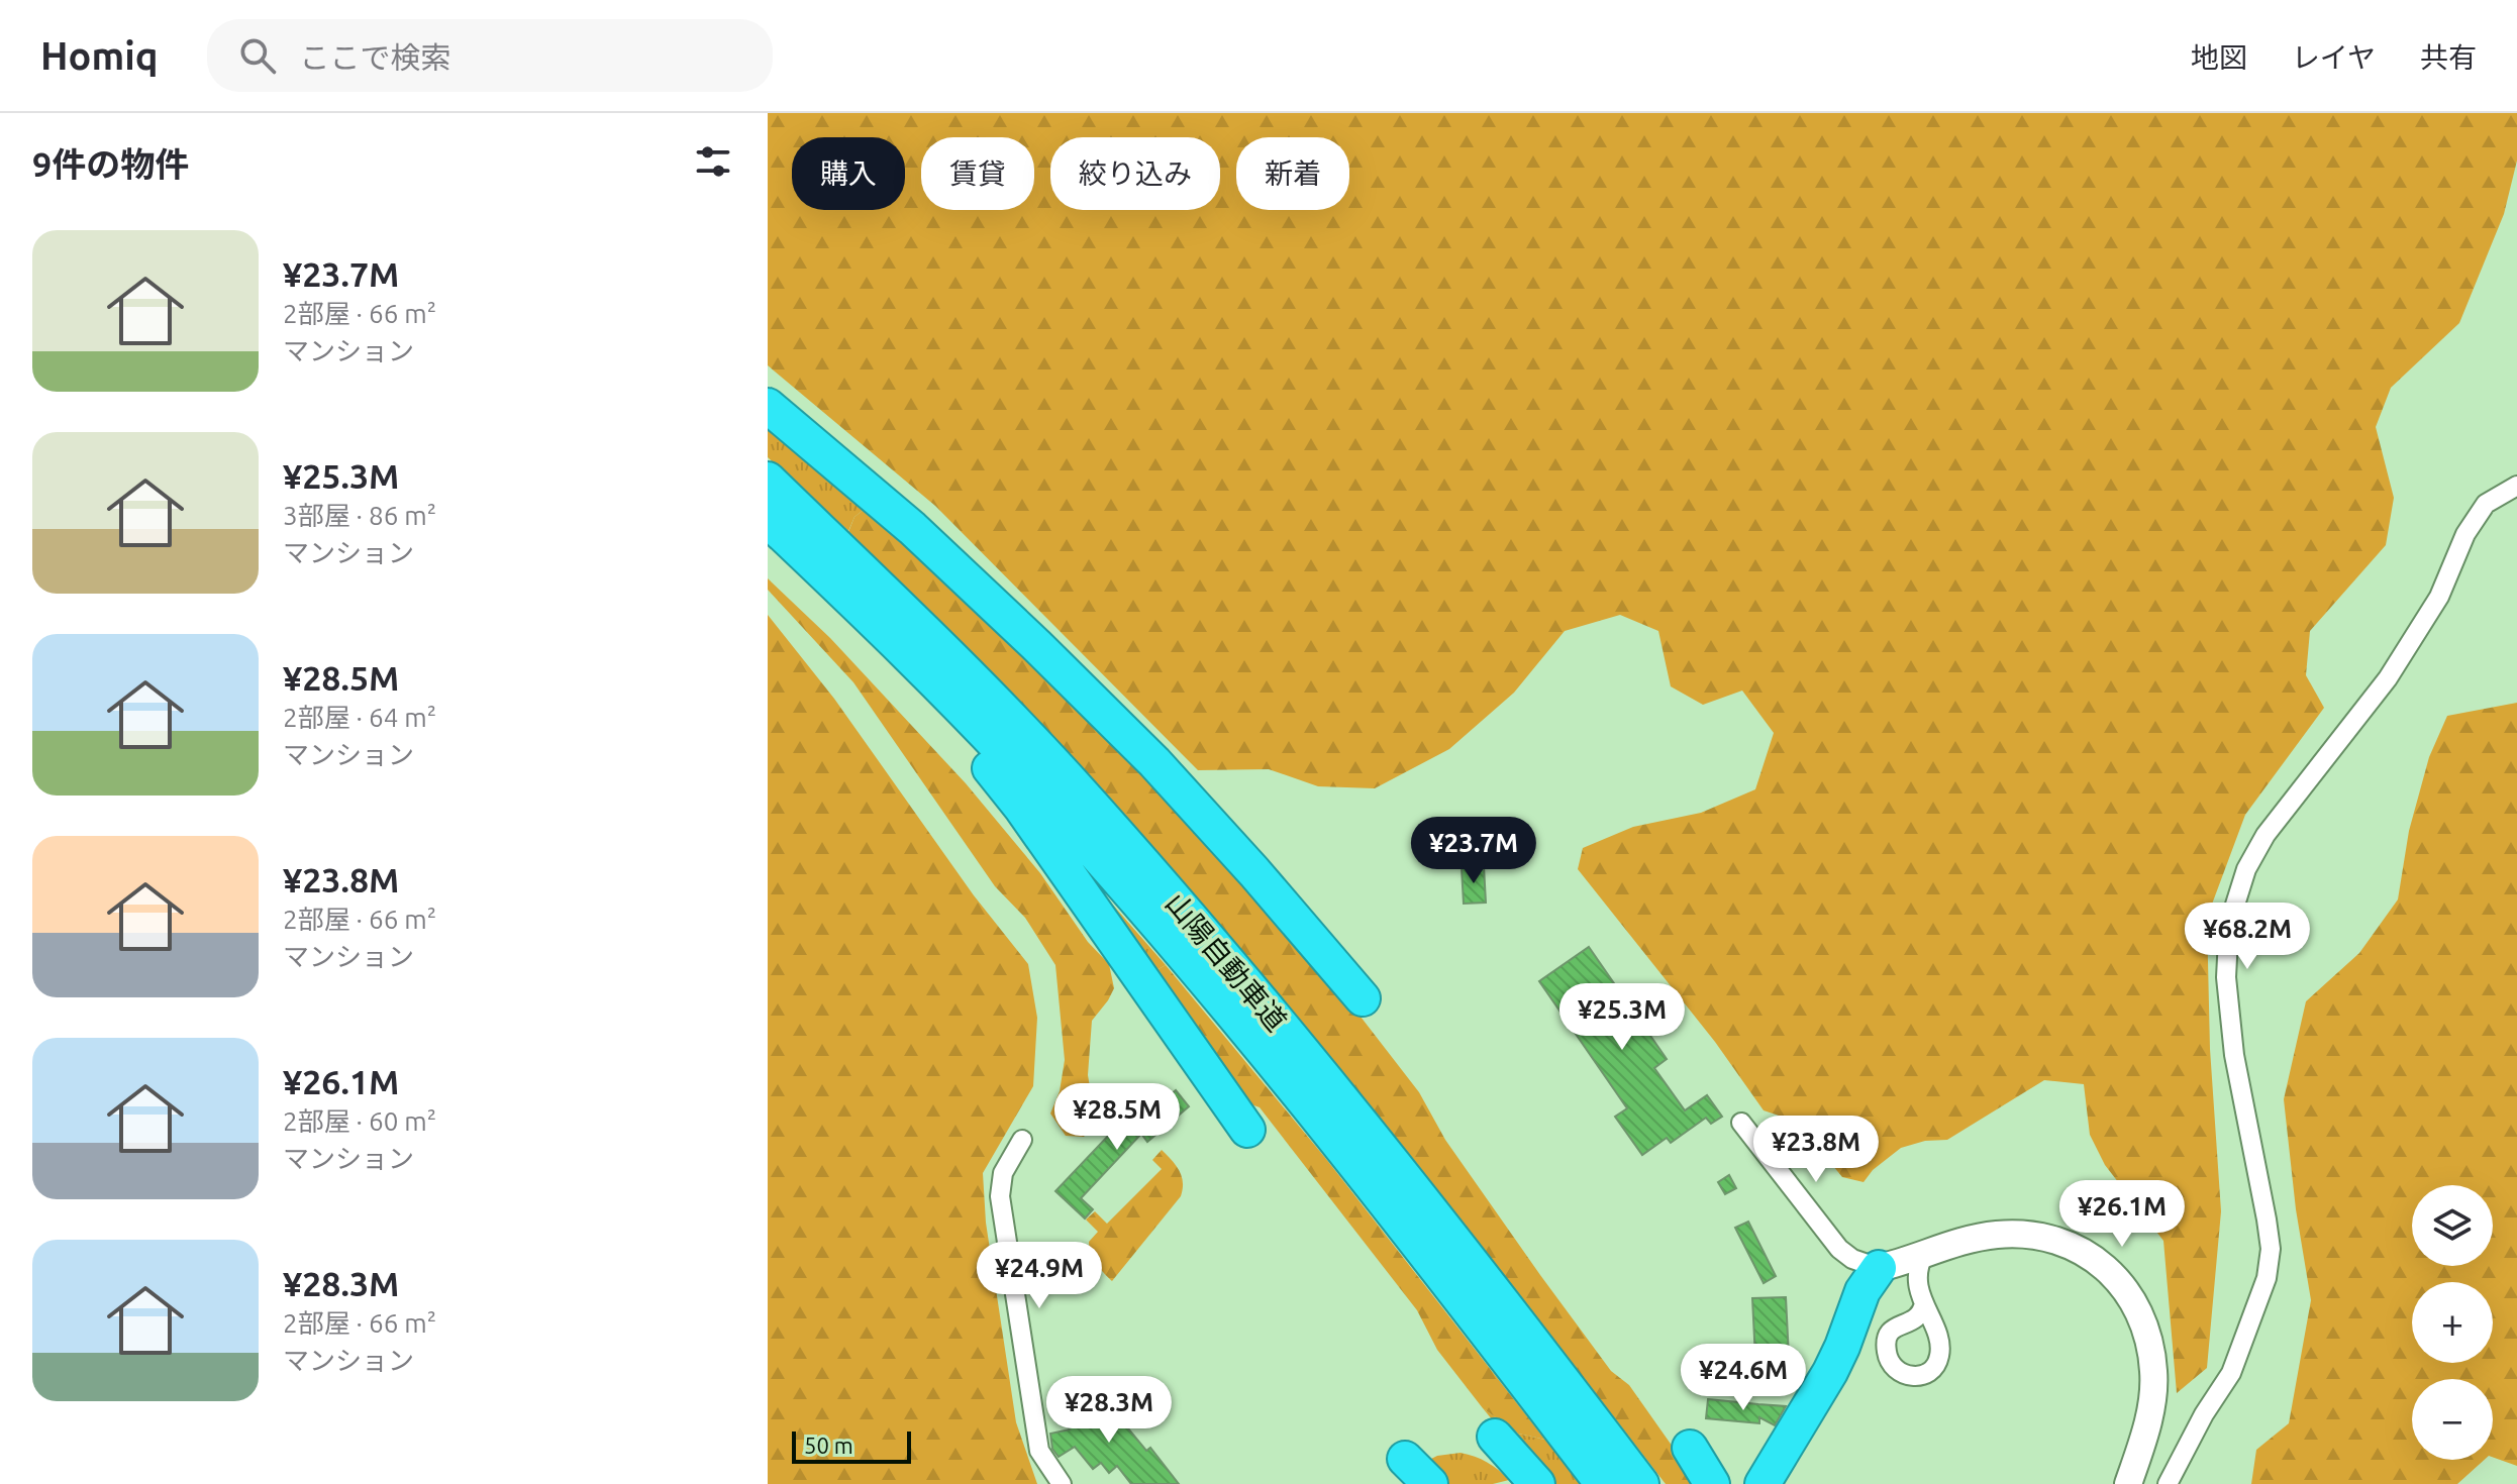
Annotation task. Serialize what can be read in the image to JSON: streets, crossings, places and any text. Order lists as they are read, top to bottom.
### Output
{
  "streets": {
    "highway": ["山陽自動車道"]
  },
  "scale_bar": "50 m",
  "page": {
    "header": "Homiq",
    "search": "ここで検索",
    "nav": ["地図", "レイヤ", "共有"],
    "heading": "9件の物件",
    "chip": [
      "購入",
      "賃貸",
      "絞り込み",
      "新着"
    ],
    "list": [
      {
        "name": "¥23.7M",
        "note": "2部屋 · 66 m² · マンション"
      },
      {
        "name": "¥25.3M",
        "note": "3部屋 · 86 m² · マンション"
      },
      {
        "name": "¥28.5M",
        "note": "2部屋 · 64 m² · マンション"
      },
      {
        "name": "¥23.8M",
        "note": "2部屋 · 66 m² · マンション"
      },
      {
        "name": "¥26.1M",
        "note": "2部屋 · 60 m² · マンション"
      },
      {
        "name": "¥28.3M",
        "note": "2部屋 · 66 m² · マンション"
      }
    ],
    "price": [
      "¥23.7M",
      "¥68.2M",
      "¥25.3M",
      "¥28.5M",
      "¥23.8M",
      "¥26.1M",
      "¥24.9M",
      "¥24.6M",
      "¥28.3M"
    ],
    "map_buttons": ["+", "−"],
    "scale": "50 m"
  }
}
